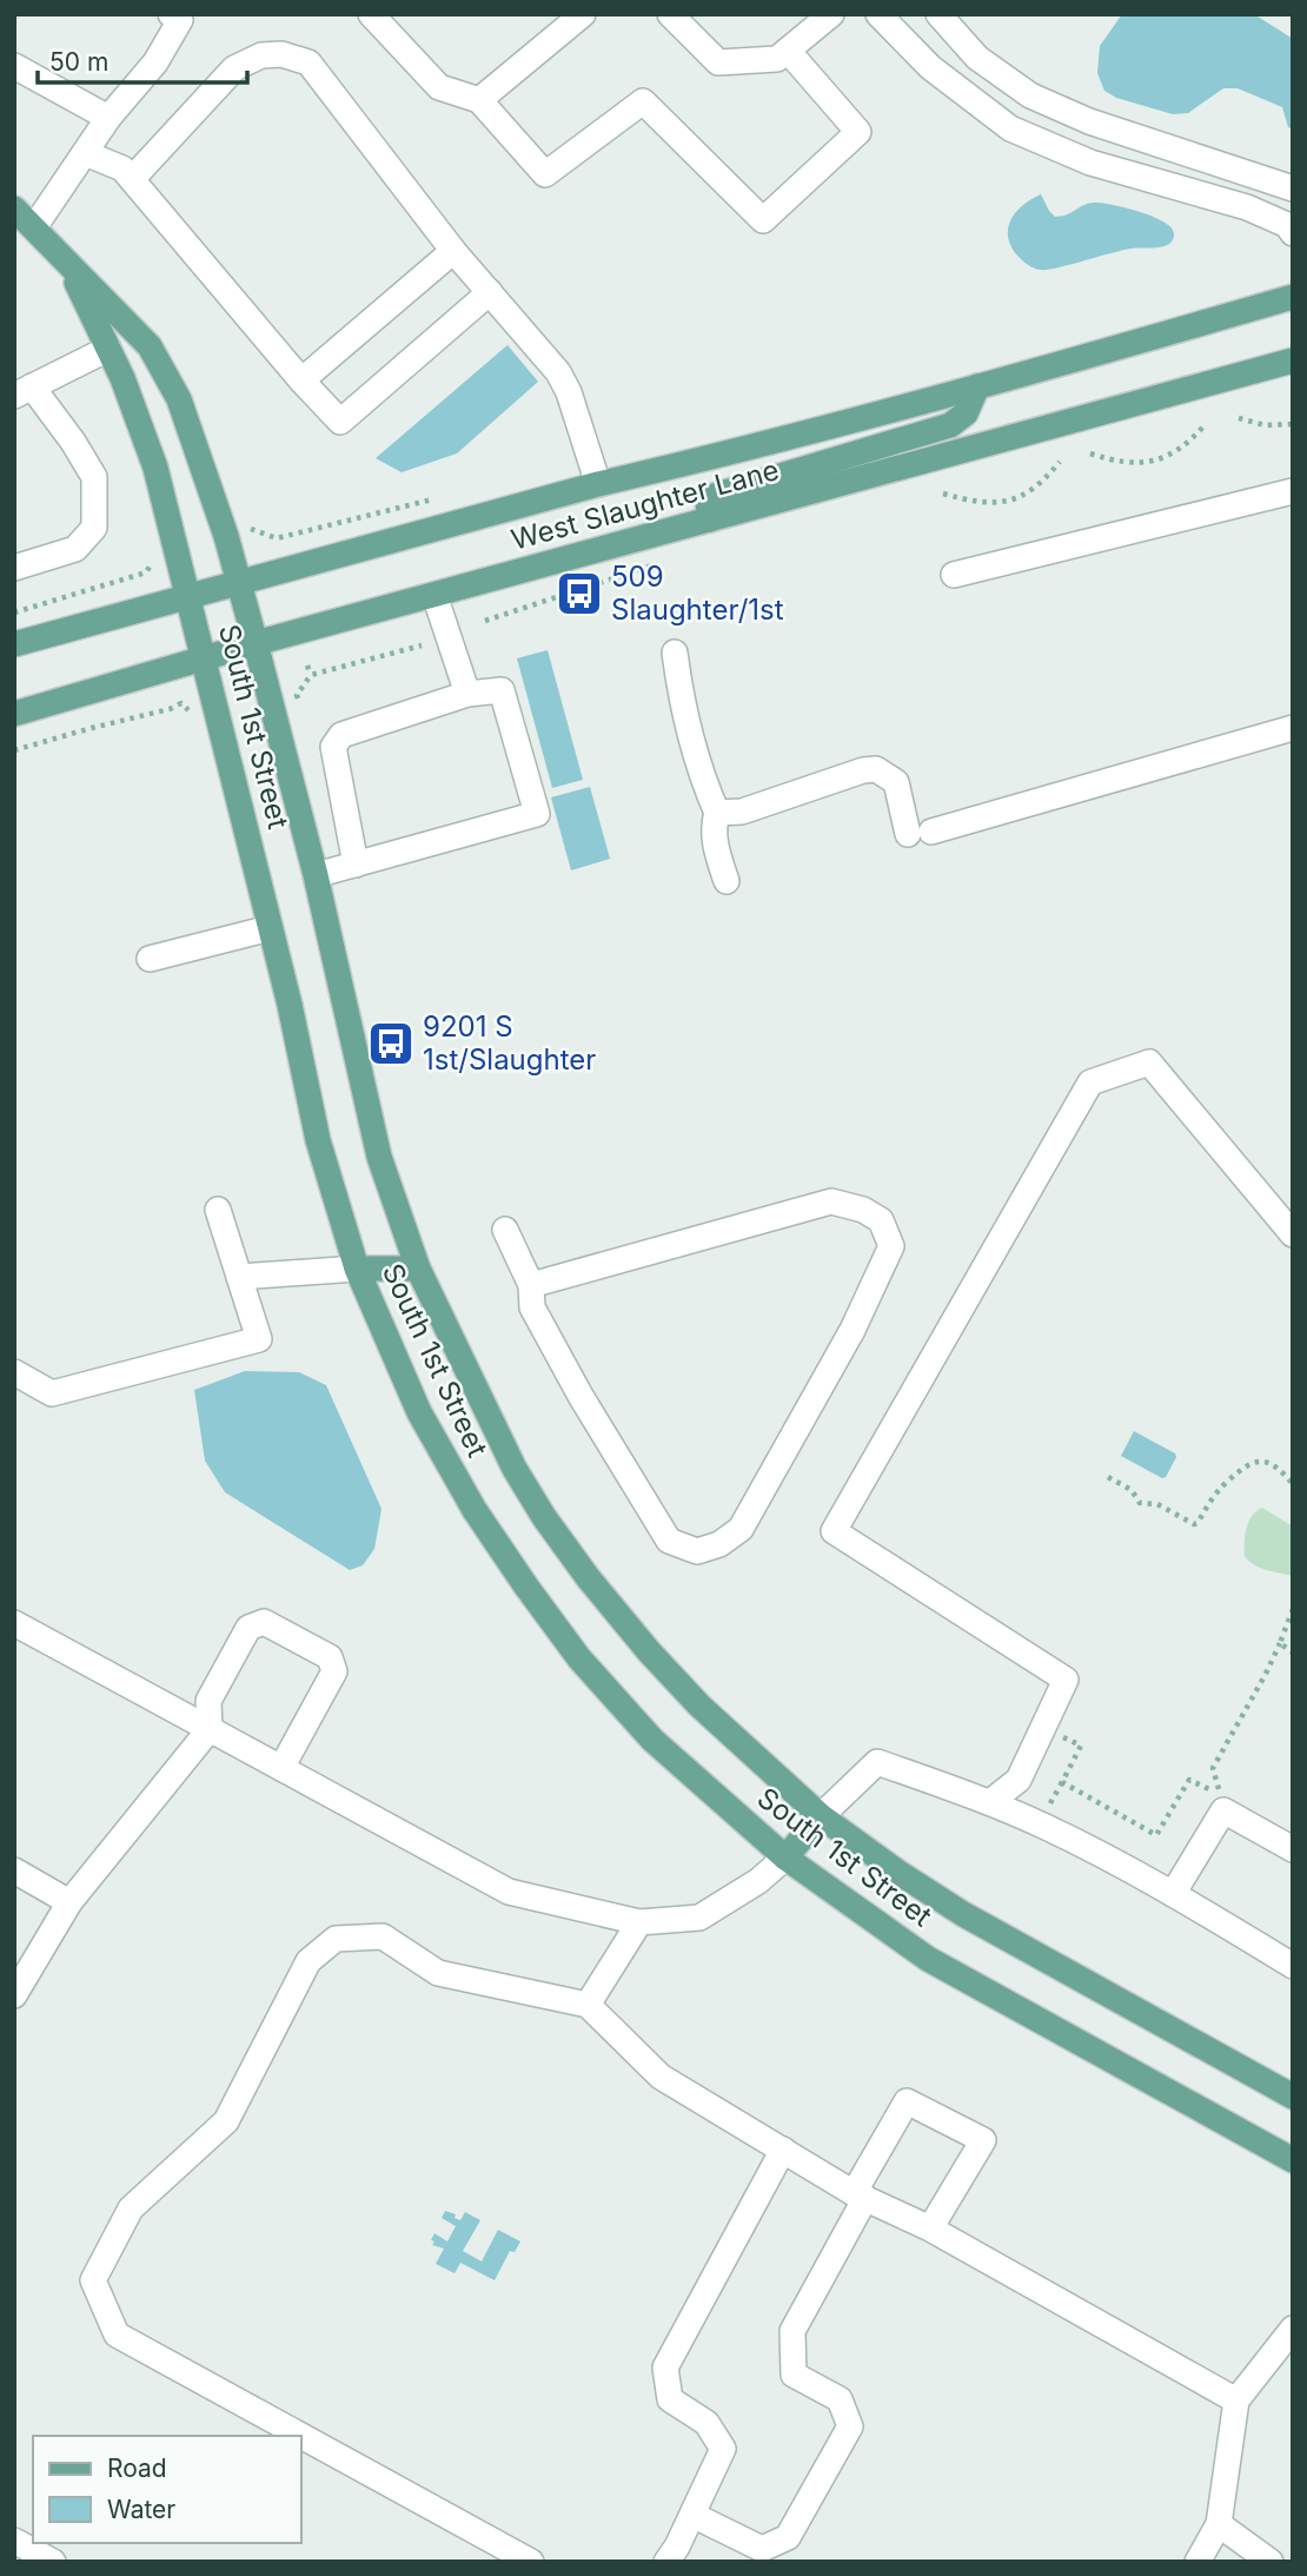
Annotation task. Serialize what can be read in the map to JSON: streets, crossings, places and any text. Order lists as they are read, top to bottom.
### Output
{
  "streets": {
    "main road": ["West Slaughter Lane", "South 1st Street"]
  },
  "crossings": [
    ["West Slaughter Lane", "South 1st Street"]
  ],
  "places": {
    "bus stop": ["509 Slaughter/1st", "9201 S 1st/Slaughter"]
  },
  "legend": ["Road", "Water"],
  "scale_bar": "50 m"
}
